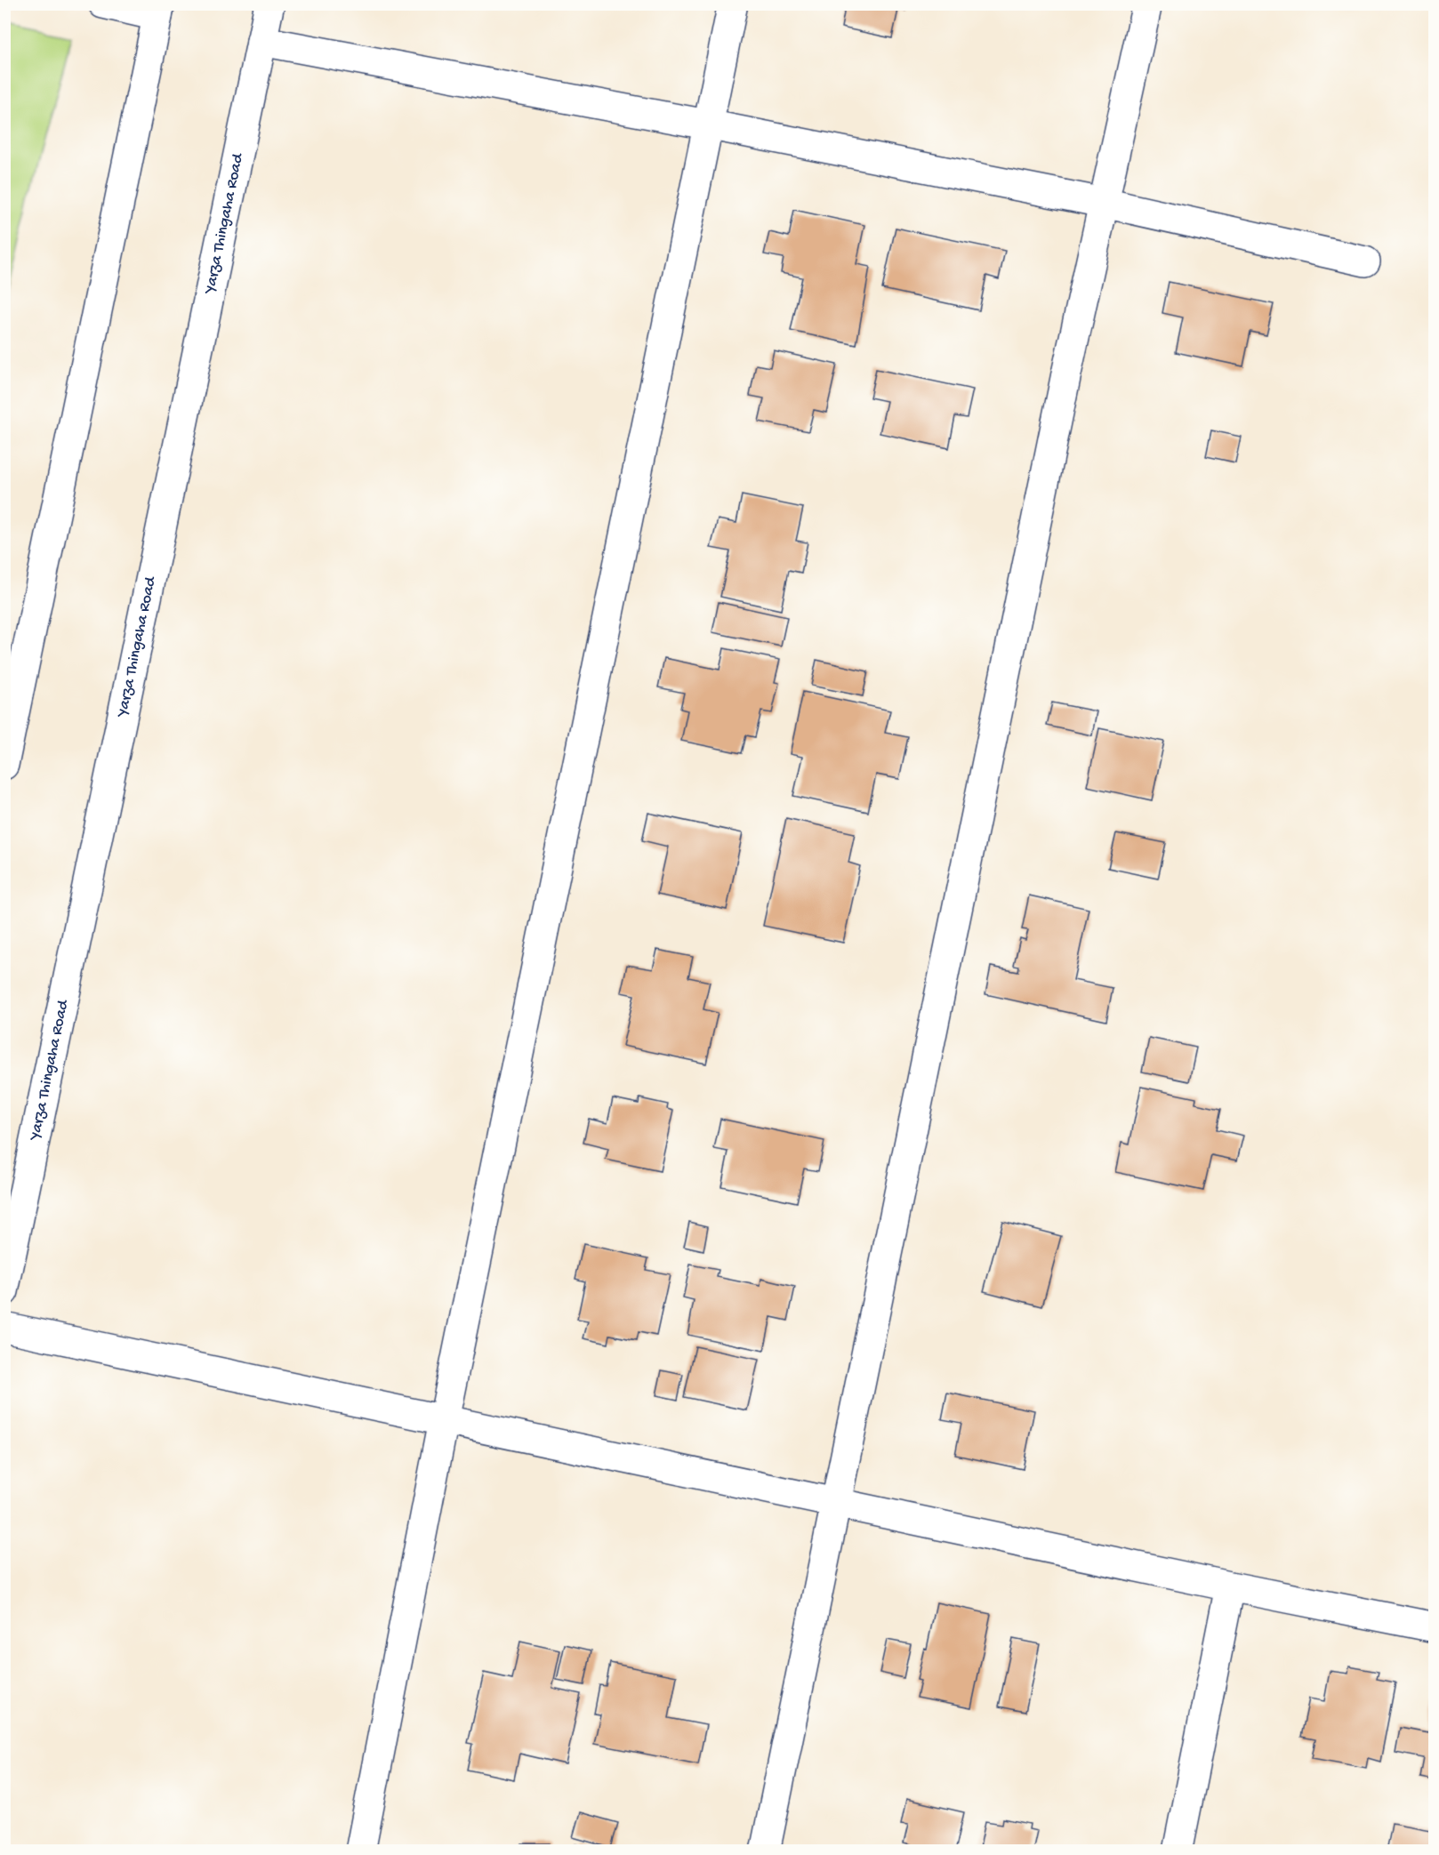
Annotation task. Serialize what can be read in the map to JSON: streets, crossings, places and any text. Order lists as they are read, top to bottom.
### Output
{
  "streets": {
    "street": ["Yarza Thingaha Road"]
  }
}
